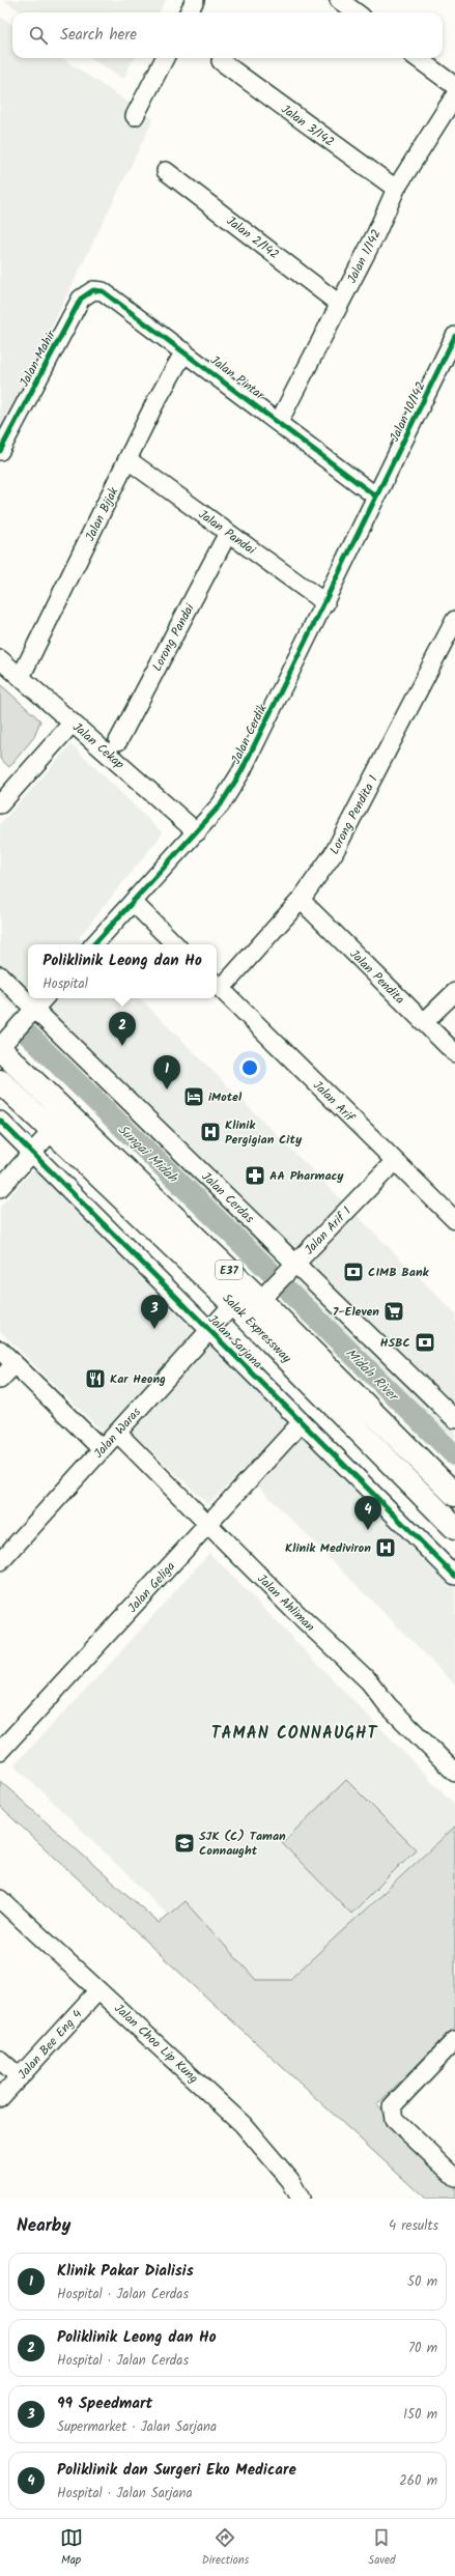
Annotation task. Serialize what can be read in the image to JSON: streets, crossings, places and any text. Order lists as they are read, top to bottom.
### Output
{
  "streets": {
    "highway": ["E37", "Salak Expressway"],
    "street": [
      "Jalan 3/142",
      "Jalan 2/142",
      "Jalan 1/142",
      "Jalan Mahir",
      "Jalan Pintar",
      "Jalan 10/142",
      "Jalan Bijak",
      "Jalan Pandai",
      "Lorong Pandai",
      "Jalan Cerdik",
      "Jalan Cekap",
      "Lorong Pendita 1",
      "Jalan Pendita",
      "Jalan Arif",
      "Jalan Cerdas",
      "Jalan Arif 1",
      "Jalan Sarjana",
      "Jalan Waras",
      "Jalan Geliga",
      "Jalan Ahliman",
      "Jalan Choo Lip Kung",
      "Jalan Bee Eng 4"
    ]
  },
  "crossings": [
    ["Jalan 3/142", "Jalan 1/142"],
    ["Jalan 2/142", "Jalan 1/142"],
    ["Jalan 1/142", "Jalan Pintar"],
    ["Jalan Mahir", "Jalan Pintar"],
    ["Jalan Pintar", "Jalan 10/142"],
    ["Jalan Pintar", "Jalan Bijak"],
    ["Jalan Pintar", "Jalan Cerdik"],
    ["Jalan 10/142", "Jalan Cerdik"],
    ["Jalan Bijak", "Jalan Pandai"],
    ["Jalan Bijak", "Jalan Cekap"],
    ["Jalan Pandai", "Lorong Pandai"],
    ["Jalan Pandai", "Jalan Cerdik"],
    ["Jalan Cerdik", "Jalan Cekap"],
    ["Lorong Pendita 1", "Jalan Pendita"],
    ["Lorong Pendita 1", "Jalan Arif"],
    ["Jalan Arif", "Jalan Arif 1"],
    ["Jalan Cerdas", "Jalan Arif 1"],
    ["Jalan Arif 1", "Salak Expressway"],
    ["Salak Expressway", "Jalan Waras"],
    ["Jalan Sarjana", "Jalan Waras"],
    ["Jalan Sarjana", "Jalan Geliga"],
    ["Jalan Waras", "Jalan Ahliman"],
    ["Jalan Geliga", "Jalan Ahliman"],
    ["Jalan Choo Lip Kung", "Jalan Bee Eng 4"]
  ],
  "districts": ["TAMAN CONNAUGHT"],
  "water": ["Sungai Midah", "Midah River"],
  "places": {
    "hotel": ["iMotel"],
    "hospital": ["Klinik Pergigian City", "Klinik Mediviron"],
    "pharmacy": ["AA Pharmacy"],
    "bank": ["CIMB Bank", "HSBC"],
    "supermarket": ["7-Eleven"],
    "restaurant": ["Kar Heong"],
    "school or university": ["SJK (C) Taman Connaught"]
  },
  "page": {
    "search": "Search here",
    "popup": ["Poliklinik Leong dan Ho", "Hospital"],
    "pins": [
      "2",
      "1",
      "3",
      "4"
    ],
    "heading": ["Nearby", "4 results"],
    "list": [
      {
        "mark": "1",
        "name": "Klinik Pakar Dialisis",
        "note": "Hospital · Jalan Cerdas",
        "value": "50 m"
      },
      {
        "mark": "2",
        "name": "Poliklinik Leong dan Ho",
        "note": "Hospital · Jalan Cerdas",
        "value": "70 m"
      },
      {
        "mark": "3",
        "name": "99 Speedmart",
        "note": "Supermarket · Jalan Sarjana",
        "value": "150 m"
      },
      {
        "mark": "4",
        "name": "Poliklinik dan Surgeri Eko Medicare",
        "note": "Hospital · Jalan Sarjana",
        "value": "260 m"
      }
    ],
    "nav": ["Map", "Directions", "Saved"]
  }
}
